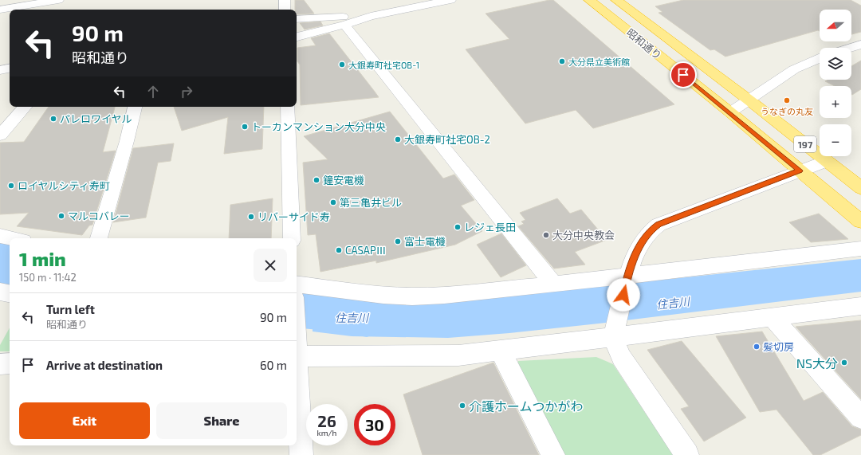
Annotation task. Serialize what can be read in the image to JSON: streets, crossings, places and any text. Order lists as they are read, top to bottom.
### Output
{
  "streets": {
    "highway": ["昭和通り", "197"]
  },
  "water": ["住吉川"],
  "places": [
    "大分県立美術館",
    "大銀寿町社宅OB-1",
    "うなぎの丸友",
    "パレロワイヤル",
    "トーカンマンション大分中央",
    "大銀寿町社宅OB-2",
    "鐘安電機",
    "ロイヤルシティ寿町",
    "第三亀井ビル",
    "マルコバレー",
    "リバーサイド寿",
    "レジェ長田",
    "大分中央教会",
    "富士電機",
    "CASAPⅢ",
    "髪切房",
    "NS大分",
    "介護ホームつかがわ"
  ],
  "north": "left",
  "page": {
    "map_buttons": ["+", "−"],
    "turn": ["90 m", "昭和通り"],
    "heading": ["1 min", "150 m · 11:42"],
    "list": [
      {
        "name": "Turn left",
        "note": "昭和通り",
        "value": "90 m"
      },
      {
        "name": "Arrive at destination",
        "value": "60 m"
      }
    ],
    "buttons": ["Exit", "Share"],
    "speed": "26 km/h",
    "limit": "30"
  }
}
